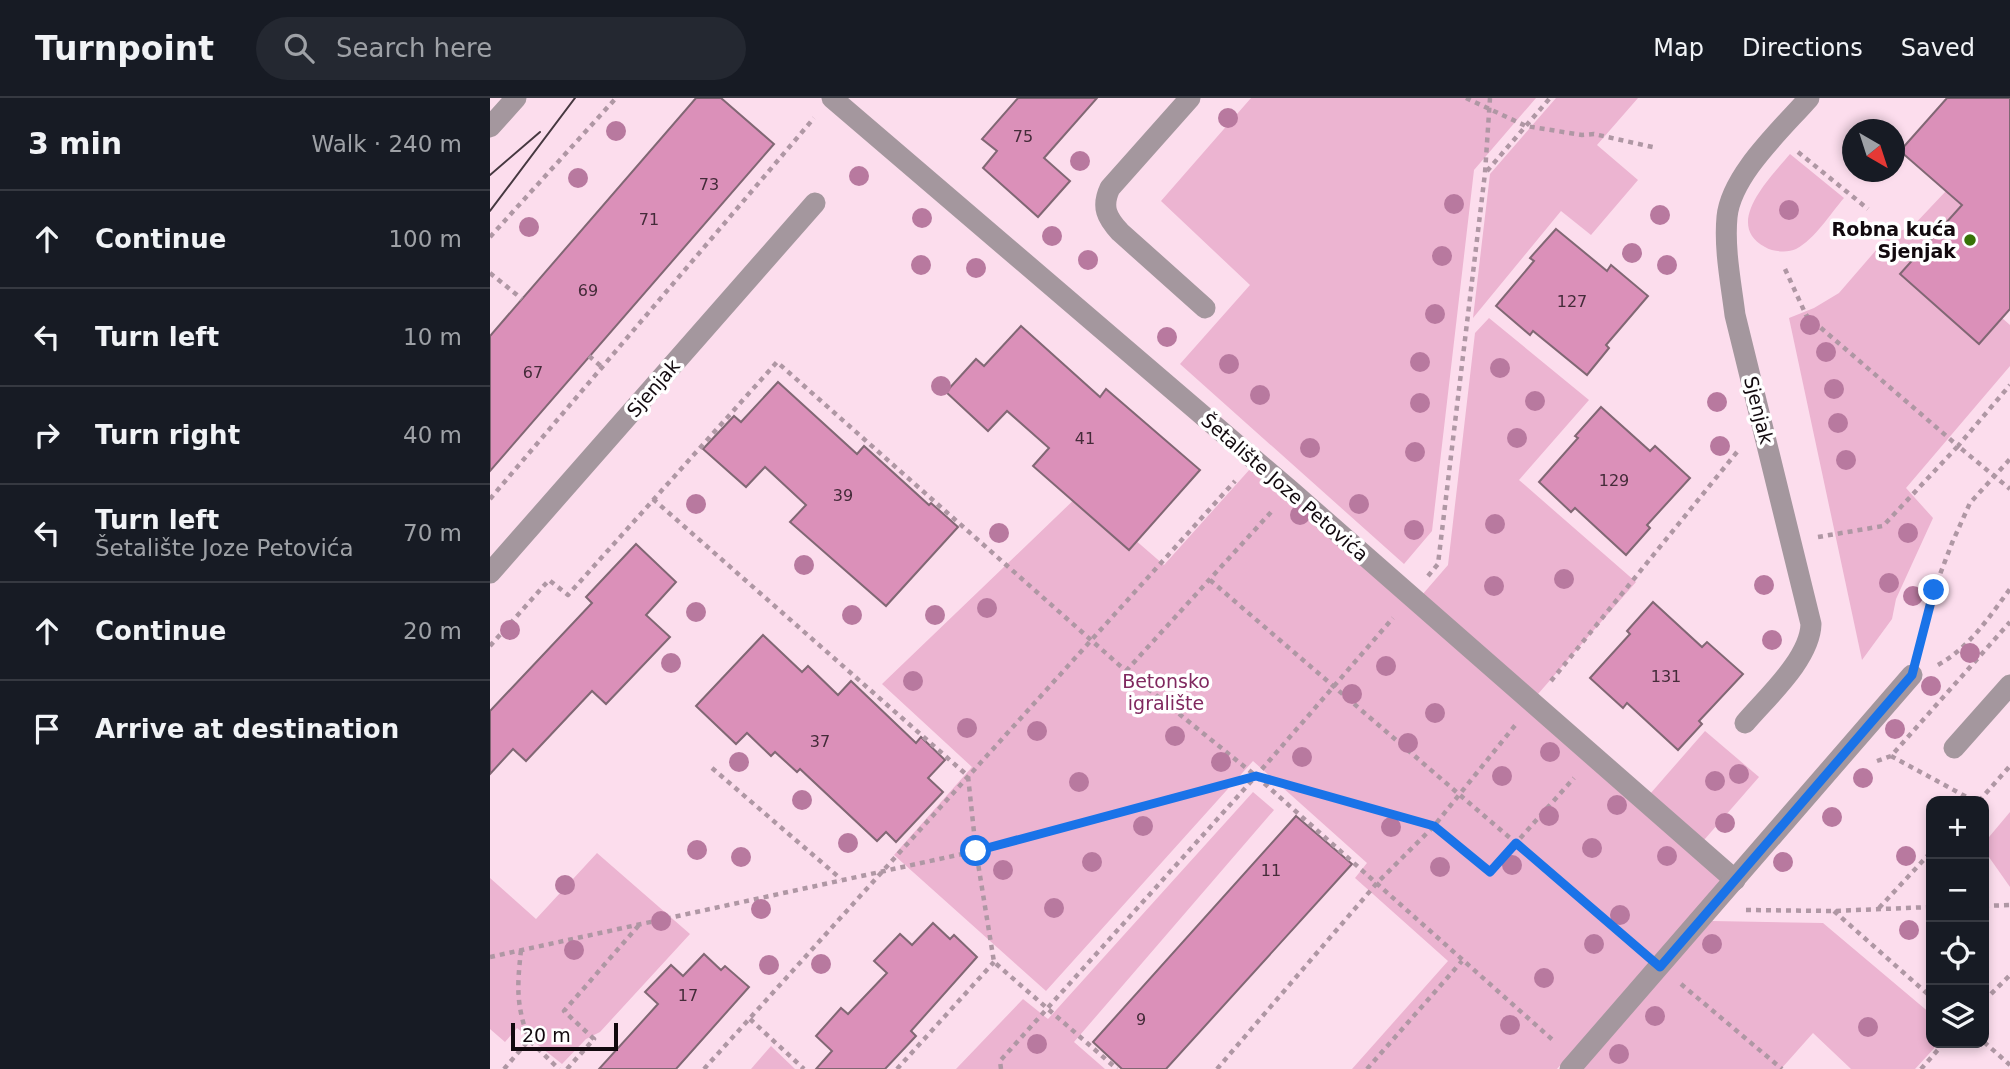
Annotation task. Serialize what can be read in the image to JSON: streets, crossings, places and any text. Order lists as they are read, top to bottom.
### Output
{
  "streets": {
    "street": ["Sjenjak", "Šetalište Joze Petovića"]
  },
  "parks": ["Betonsko igralište"],
  "places": ["Robna kuća Sjenjak"],
  "house_numbers": [
    "75",
    "73",
    "71",
    "69",
    "127",
    "67",
    "41",
    "129",
    "39",
    "131",
    "37",
    "11",
    "17",
    "9"
  ],
  "scale_bar": "20 m",
  "north": "bottom right",
  "page": {
    "header": "Turnpoint",
    "search": "Search here",
    "nav": ["Map", "Directions", "Saved"],
    "heading": ["3 min", "Walk · 240 m"],
    "list": [
      ["Continue", "100 m"],
      ["Turn left", "10 m"],
      ["Turn right", "40 m"],
      ["Turn left", "Šetalište Joze Petovića", "70 m"],
      ["Continue", "20 m"],
      "Arrive at destination"
    ],
    "map_buttons": ["+", "−"],
    "scale": "20 m"
  }
}
